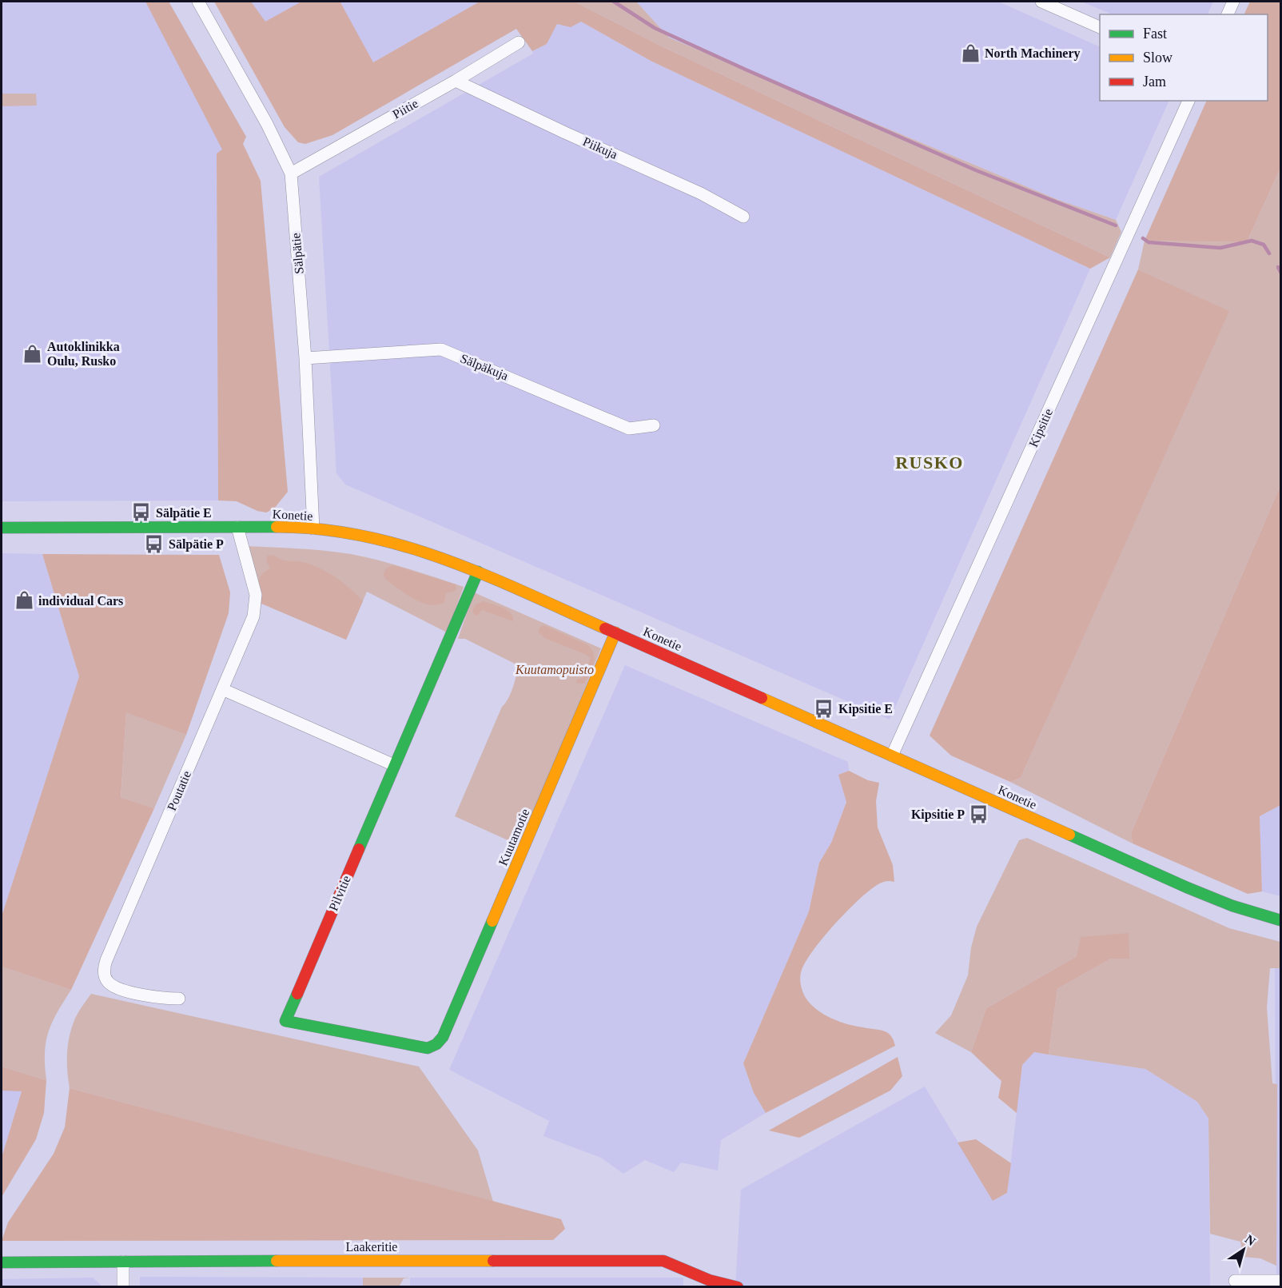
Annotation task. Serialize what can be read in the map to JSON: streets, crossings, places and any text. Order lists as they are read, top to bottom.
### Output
{
  "streets": {
    "street": [
      "Piitie",
      "Piikuja",
      "Sälpätie",
      "Sälpäkuja",
      "Kipsitie",
      "Konetie",
      "Poutatie",
      "Kuutamotie",
      "Pilvitie",
      "Laakeritie"
    ]
  },
  "crossings": [
    ["Piitie", "Piikuja"],
    ["Piitie", "Sälpätie"],
    ["Sälpätie", "Sälpäkuja"],
    ["Sälpätie", "Konetie"],
    ["Kipsitie", "Konetie"],
    ["Konetie", "Poutatie"],
    ["Konetie", "Kuutamotie"],
    ["Konetie", "Pilvitie"],
    ["Kuutamotie", "Pilvitie"]
  ],
  "districts": ["RUSKO"],
  "parks": ["Kuutamopuisto"],
  "places": {
    "shop": ["North Machinery", "Autoklinikka Oulu, Rusko", "individual Cars"],
    "bus stop": [
      "Sälpätie E",
      "Sälpätie P",
      "Kipsitie E",
      "Kipsitie P"
    ]
  },
  "legend": ["Fast", "Slow", "Jam"],
  "north": "top right"
}
